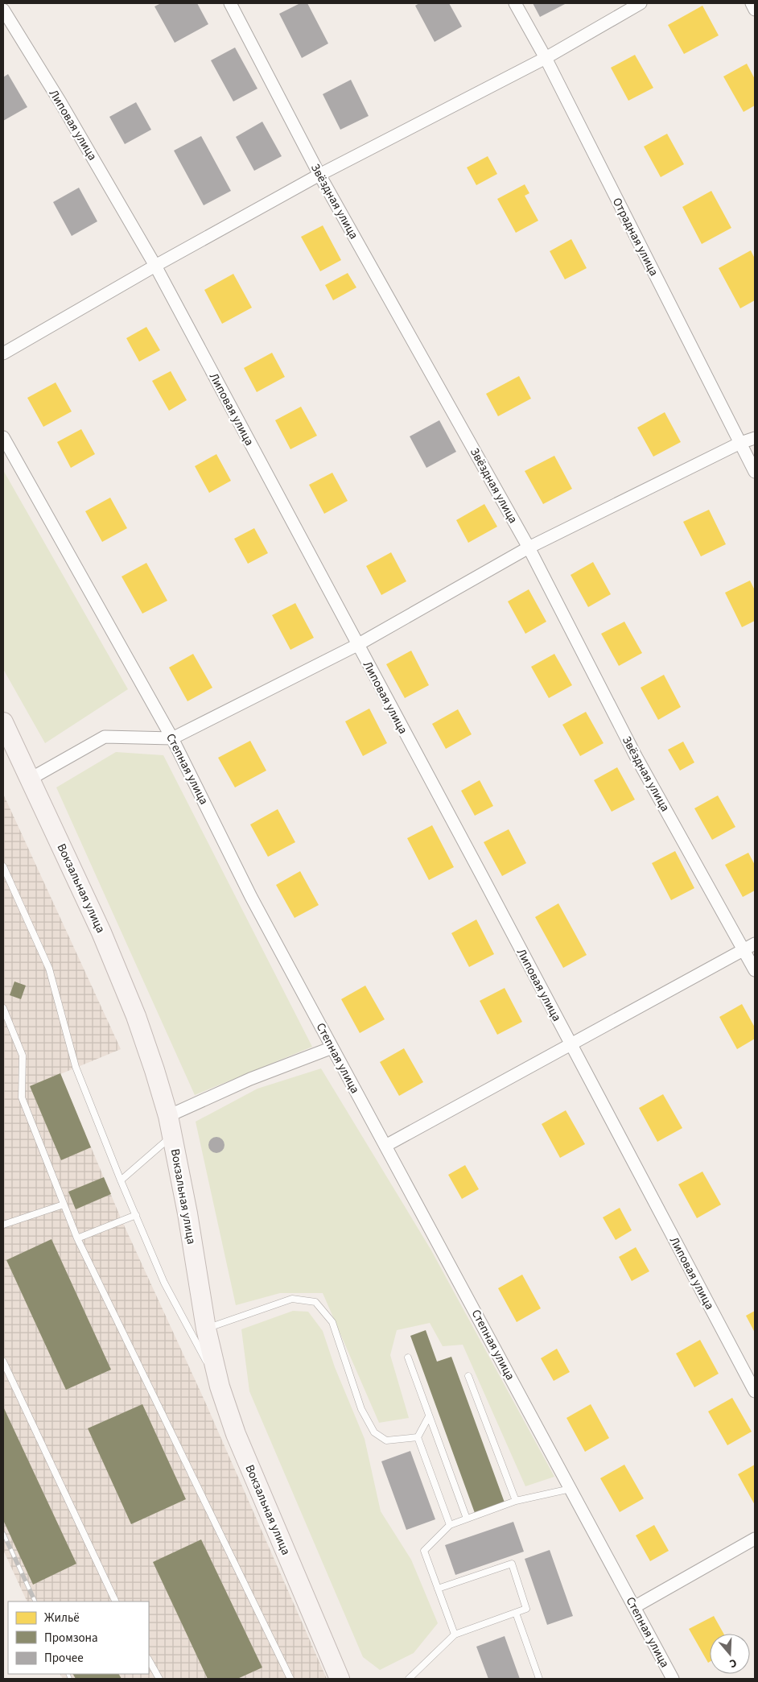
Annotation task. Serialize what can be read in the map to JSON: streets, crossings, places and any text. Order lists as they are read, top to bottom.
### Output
{
  "streets": {
    "main road": ["Вокзальная улица"],
    "street": [
      "Липовая улица",
      "Звёздная улица",
      "Отрадная улица",
      "Степная улица"
    ]
  },
  "legend": ["Жильё", "Промзона", "Прочее"],
  "north": "bottom"
}
